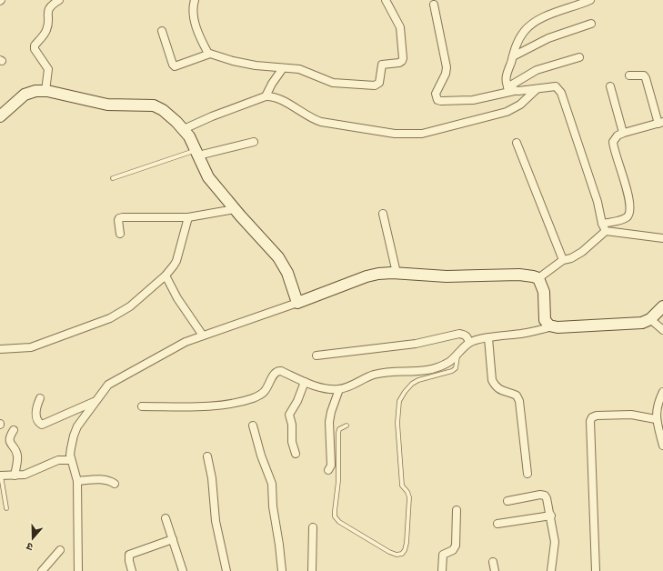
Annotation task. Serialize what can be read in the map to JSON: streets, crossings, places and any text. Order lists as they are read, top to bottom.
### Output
{
  "north": "bottom"
}
